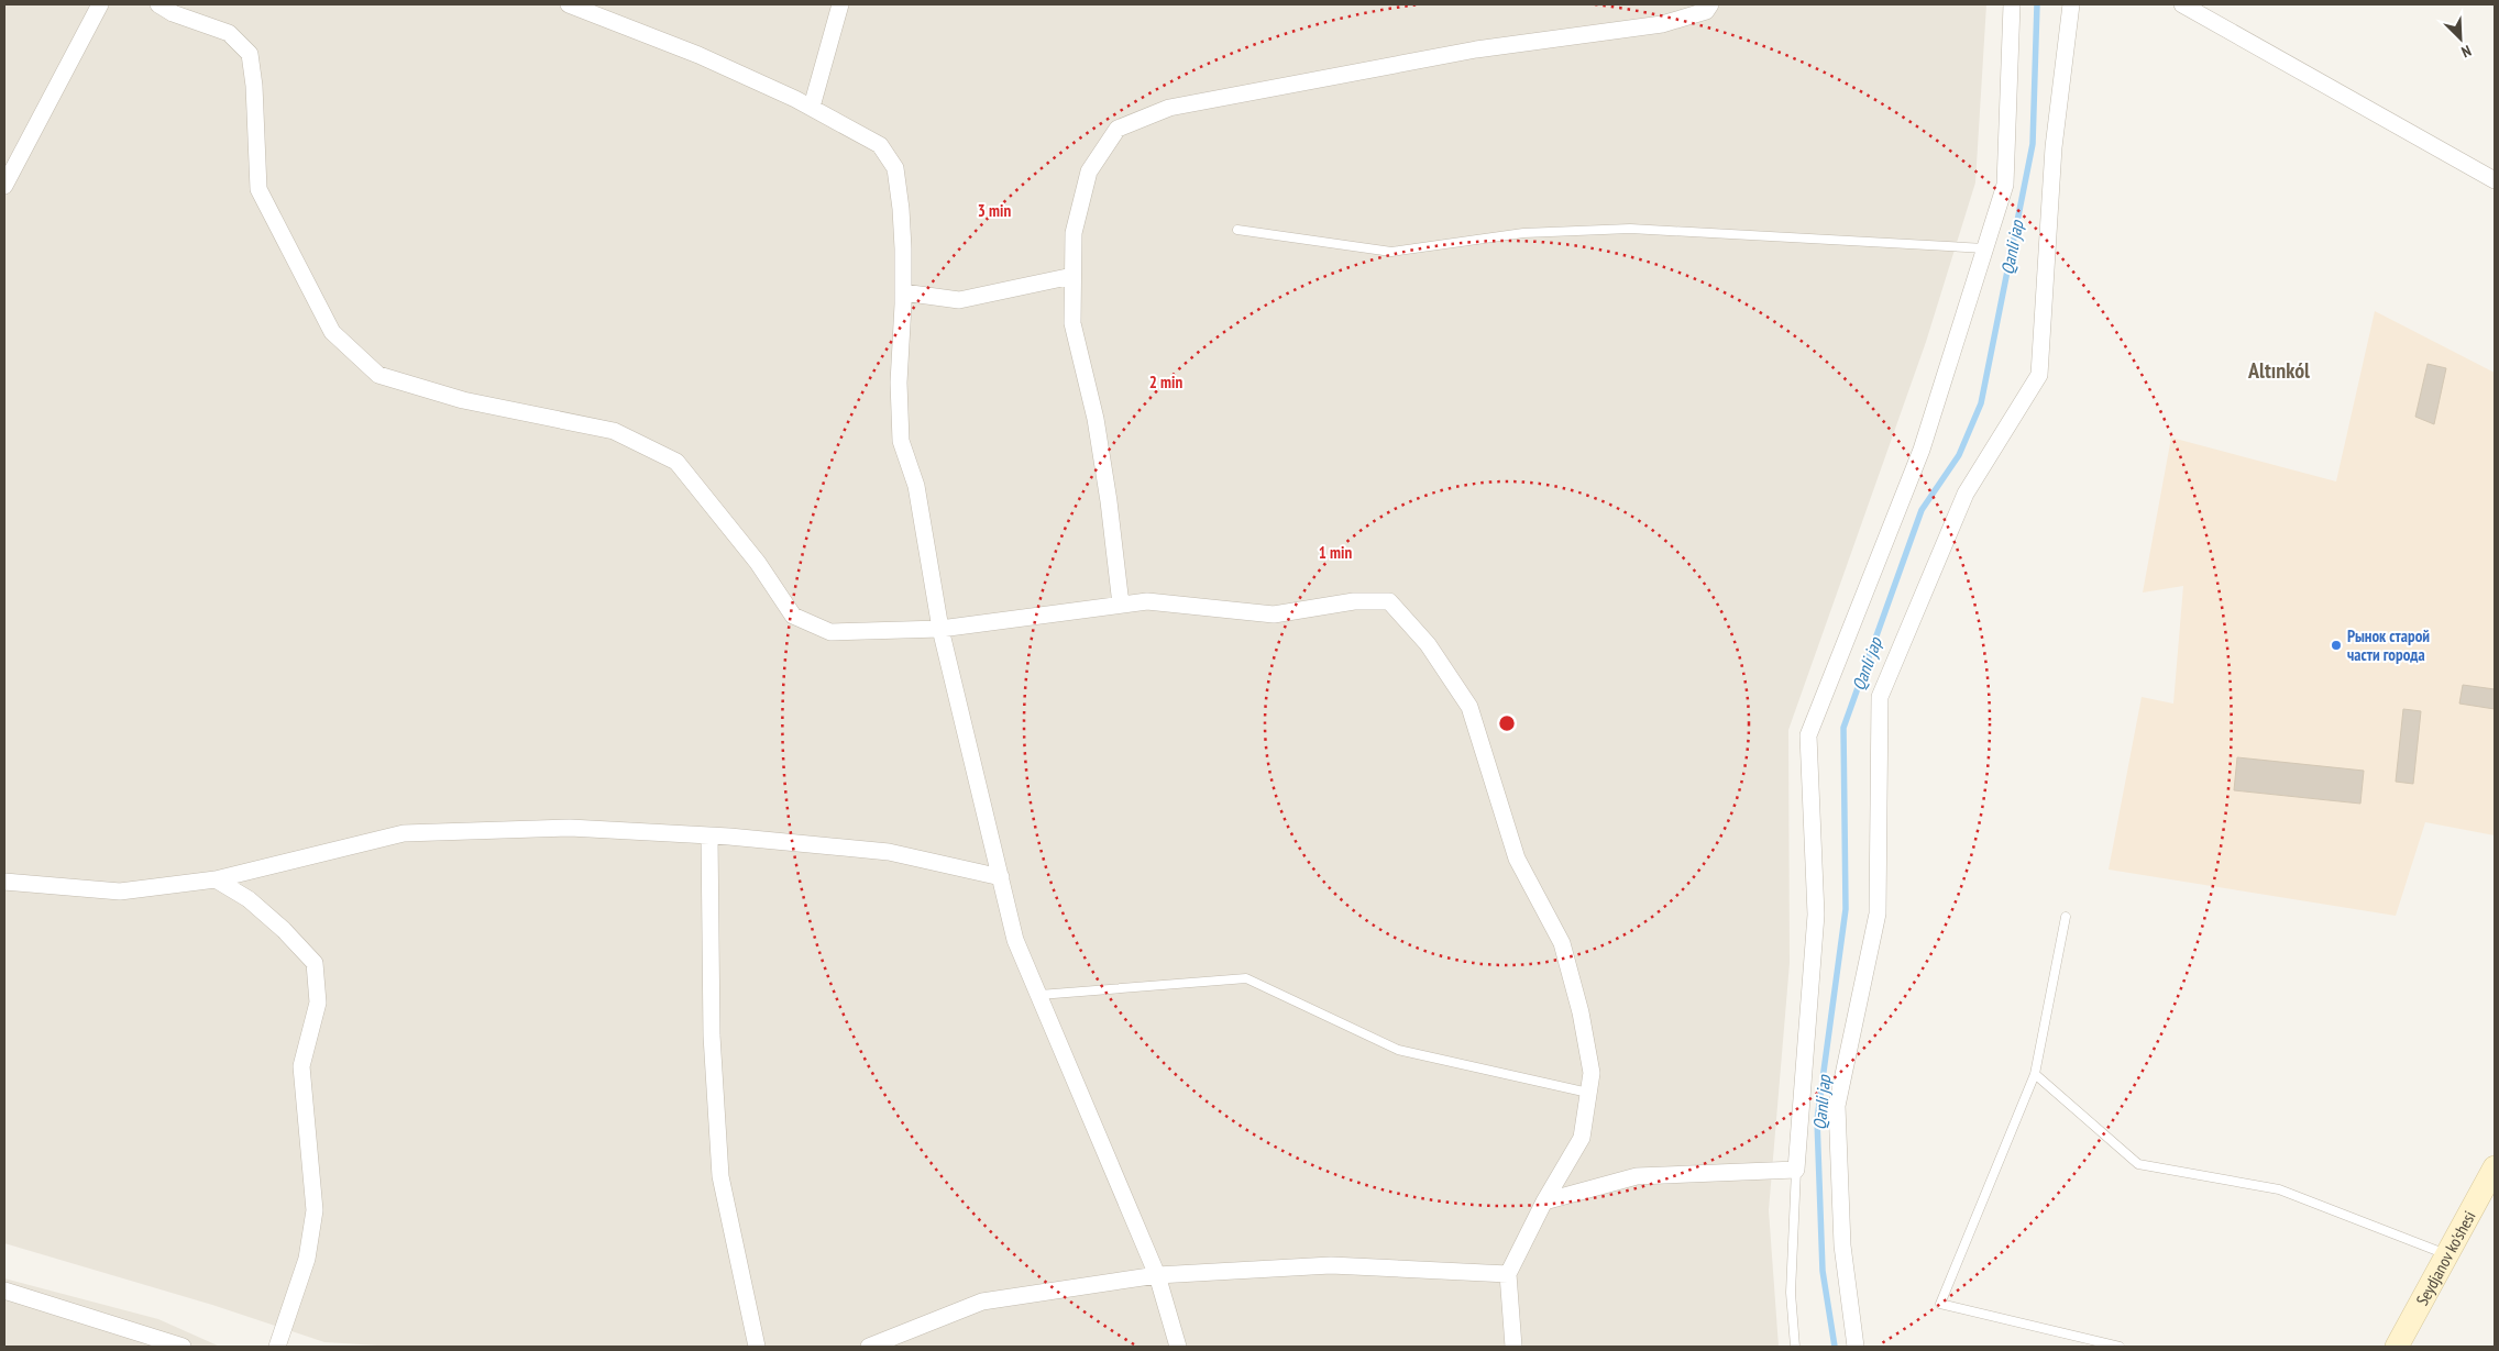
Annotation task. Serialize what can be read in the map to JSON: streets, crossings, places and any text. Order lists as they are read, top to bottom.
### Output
{
  "streets": {
    "main road": ["Seydjanov ko'shesi"]
  },
  "districts": ["Altınkól"],
  "water": ["Qanli jap"],
  "places": ["Рынок старой части города"],
  "north": "bottom right",
  "rings": ["3 min", "2 min", "1 min"]
}
